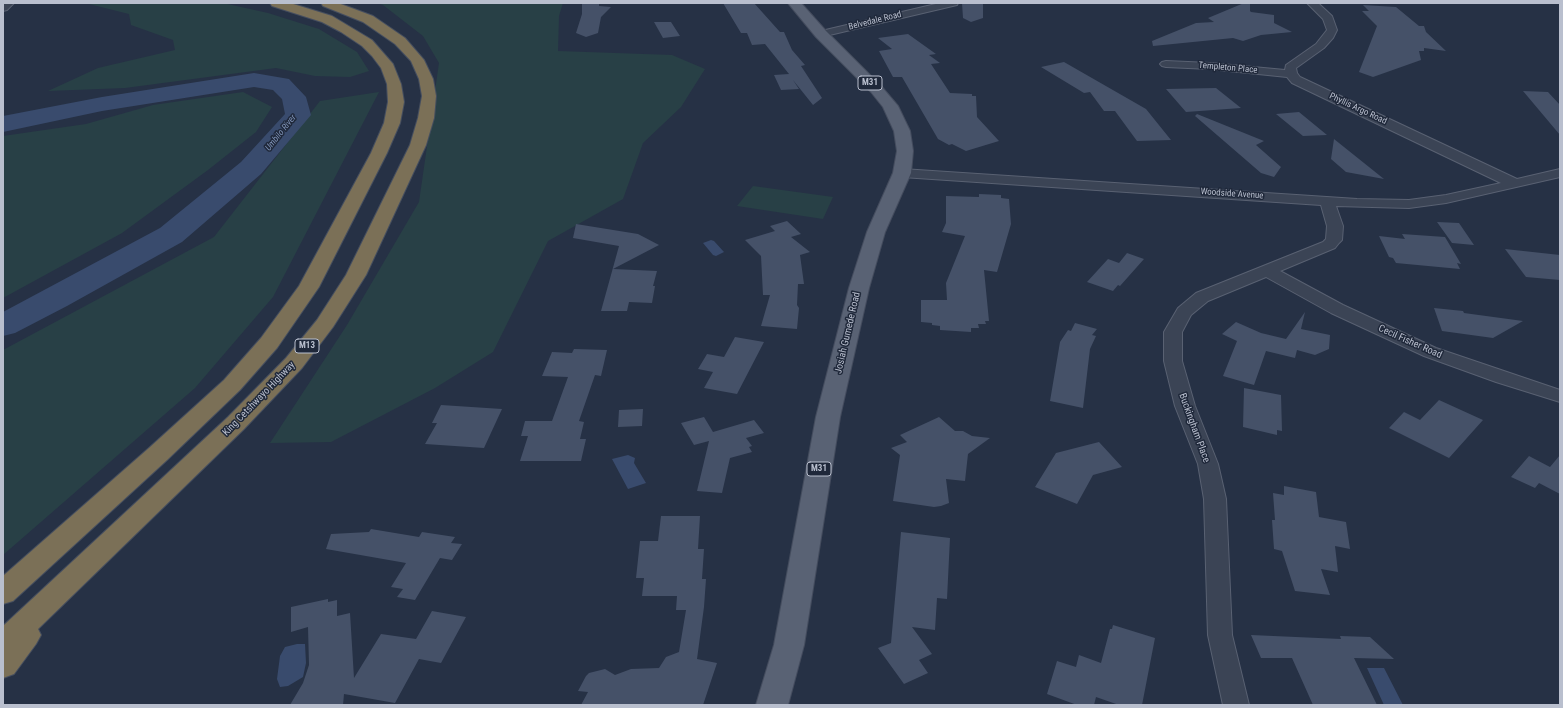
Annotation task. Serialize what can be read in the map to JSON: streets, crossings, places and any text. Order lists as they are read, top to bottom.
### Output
{
  "streets": {
    "highway": ["M13", "King Cetshwayo Highway"],
    "main road": ["M31", "Josiah Gumede Road"],
    "street": [
      "Belvedale Road",
      "Templeton Place",
      "Phyllis Argo Road",
      "Woodside Avenue",
      "Cecil Fisher Road",
      "Buckingham Place"
    ]
  },
  "crossings": [
    ["Belvedale Road", "Josiah Gumede Road"],
    ["Templeton Place", "Phyllis Argo Road"],
    ["Phyllis Argo Road", "Woodside Avenue"],
    ["Woodside Avenue", "Josiah Gumede Road"],
    ["Woodside Avenue", "Buckingham Place"],
    ["Cecil Fisher Road", "Buckingham Place"]
  ],
  "water": ["Umbilo River"]
}
